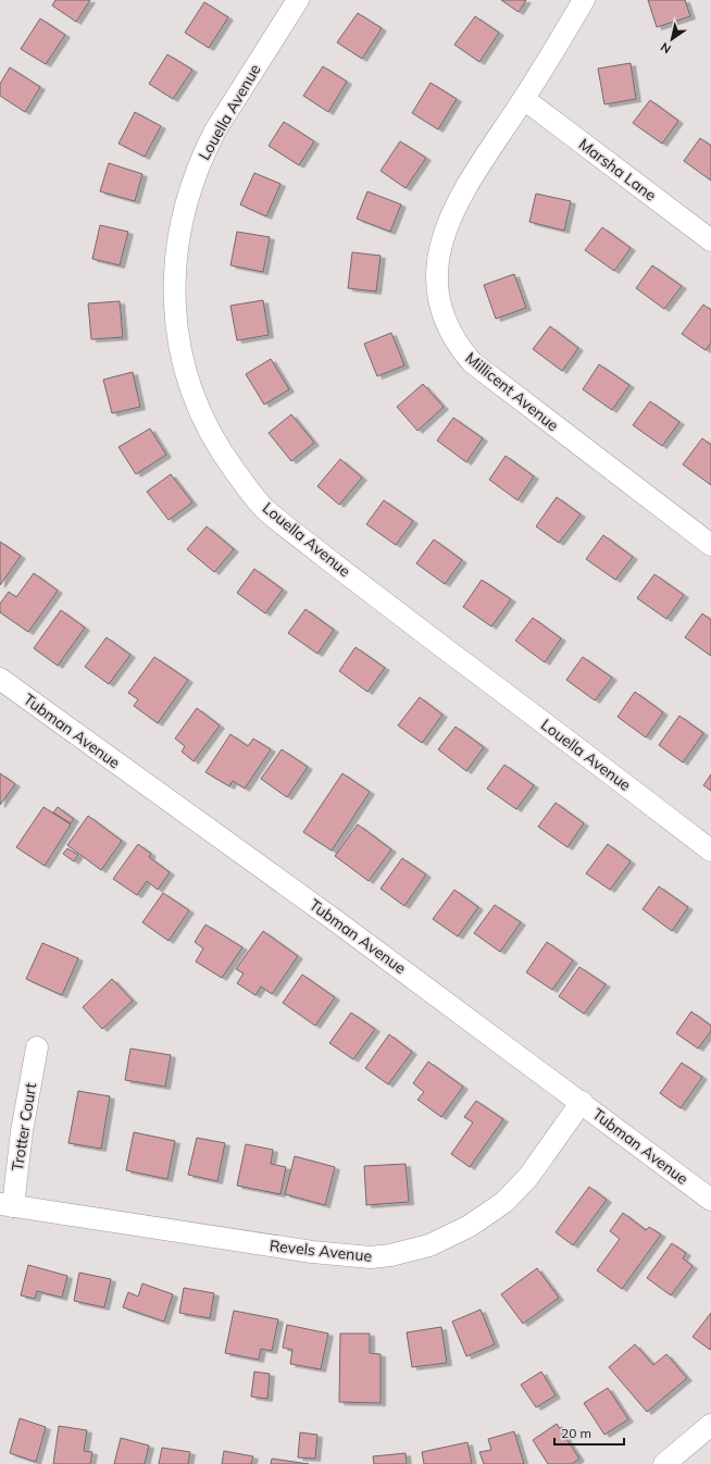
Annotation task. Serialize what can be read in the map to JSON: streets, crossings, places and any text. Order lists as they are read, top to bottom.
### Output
{
  "streets": {
    "street": [
      "Louella Avenue",
      "Marsha Lane",
      "Millicent Avenue",
      "Tubman Avenue",
      "Trotter Court",
      "Revels Avenue"
    ]
  },
  "crossings": [
    ["Marsha Lane", "Millicent Avenue"],
    ["Tubman Avenue", "Revels Avenue"],
    ["Trotter Court", "Revels Avenue"]
  ],
  "scale_bar": "20 m",
  "north": "bottom left"
}
